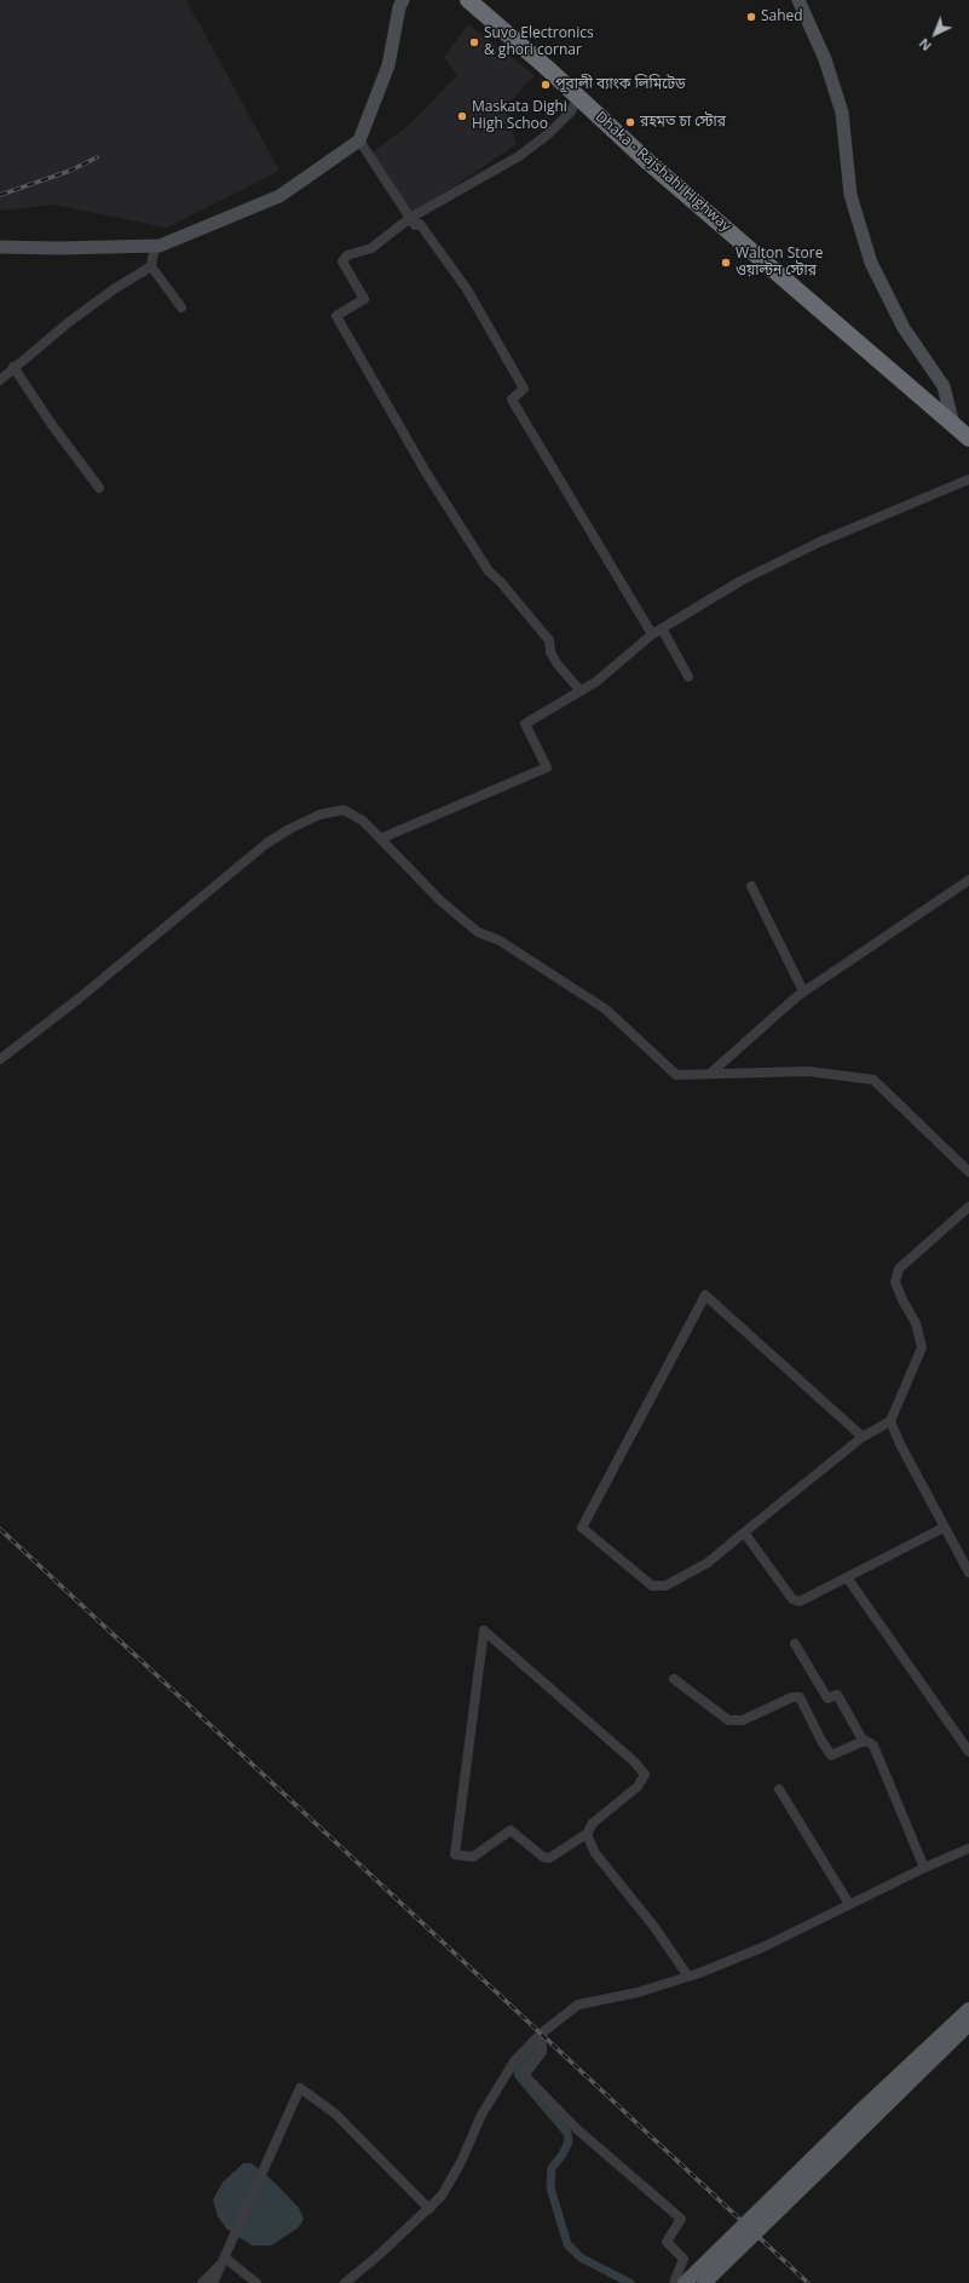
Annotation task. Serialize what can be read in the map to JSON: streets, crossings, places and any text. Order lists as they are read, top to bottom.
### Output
{
  "streets": {
    "highway": ["Dhaka - Rajshahi Highway"]
  },
  "places": [
    "Sahed",
    "Suvo Electronics & ghori cornar",
    "পূবালী ব্যাংক লিমিটেড",
    "Maskata Dighi High Schoo",
    "রহমত চা স্টোর",
    "Walton Store ওয়াল্টন স্টোর"
  ],
  "north": "bottom left"
}
